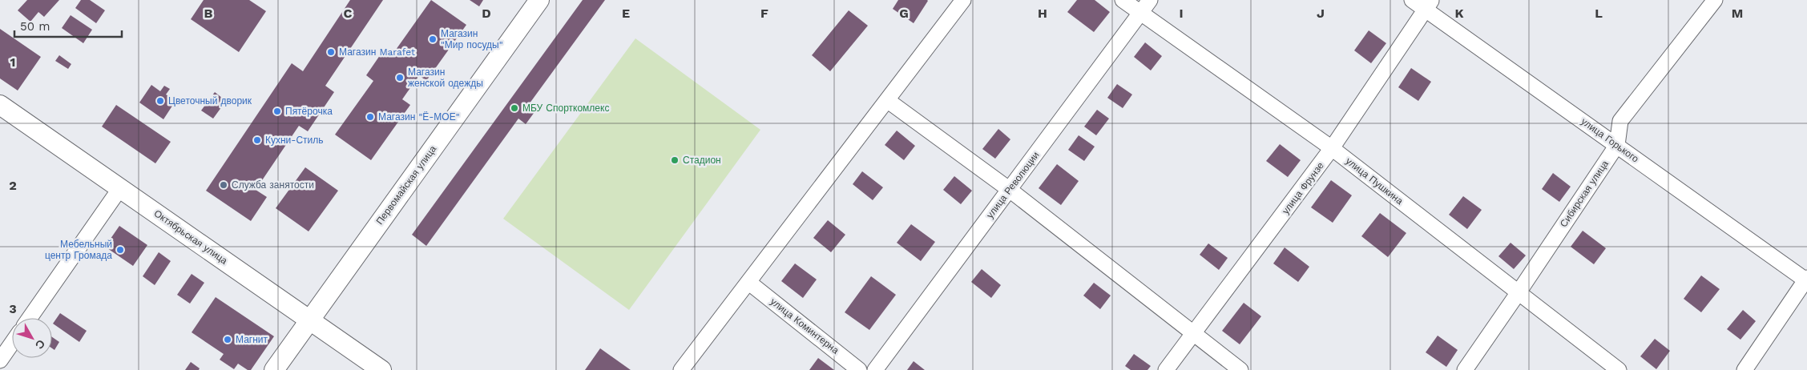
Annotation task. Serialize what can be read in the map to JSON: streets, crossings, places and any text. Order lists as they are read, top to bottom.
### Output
{
  "streets": {
    "street": [
      "улица Горького",
      "улица Пушкина",
      "Первомайская улица",
      "улица Революции",
      "улица Фрунзе",
      "Сибирская улица",
      "Октябрьская улица",
      "улица Коминтерна"
    ]
  },
  "crossings": [
    ["улица Горького", "улица Фрунзе"],
    ["улица Горького", "Сибирская улица"],
    ["улица Пушкина", "улица Революции"],
    ["улица Пушкина", "улица Фрунзе"],
    ["улица Пушкина", "Сибирская улица"],
    ["Первомайская улица", "Октябрьская улица"]
  ],
  "places": [
    "Магазин \"Мир посуды\"",
    "Магазин Marafet",
    "Магазин женской одежды",
    "Цветочный дворик",
    "МБУ Спорткомлекс",
    "Пятёрочка",
    "Магазин \"Ё-МОЕ\"",
    "Кухни-Стиль",
    "Стадион",
    "Служба занятости",
    "Мебельный центр Громада",
    "Магнит"
  ],
  "scale_bar": "50 m",
  "north": "bottom right",
  "grid": {
    "columns": [
      "B",
      "C",
      "D",
      "E",
      "F",
      "G",
      "H",
      "I",
      "J",
      "K",
      "L",
      "M"
    ],
    "rows": ["1", "2", "3"]
  }
}
